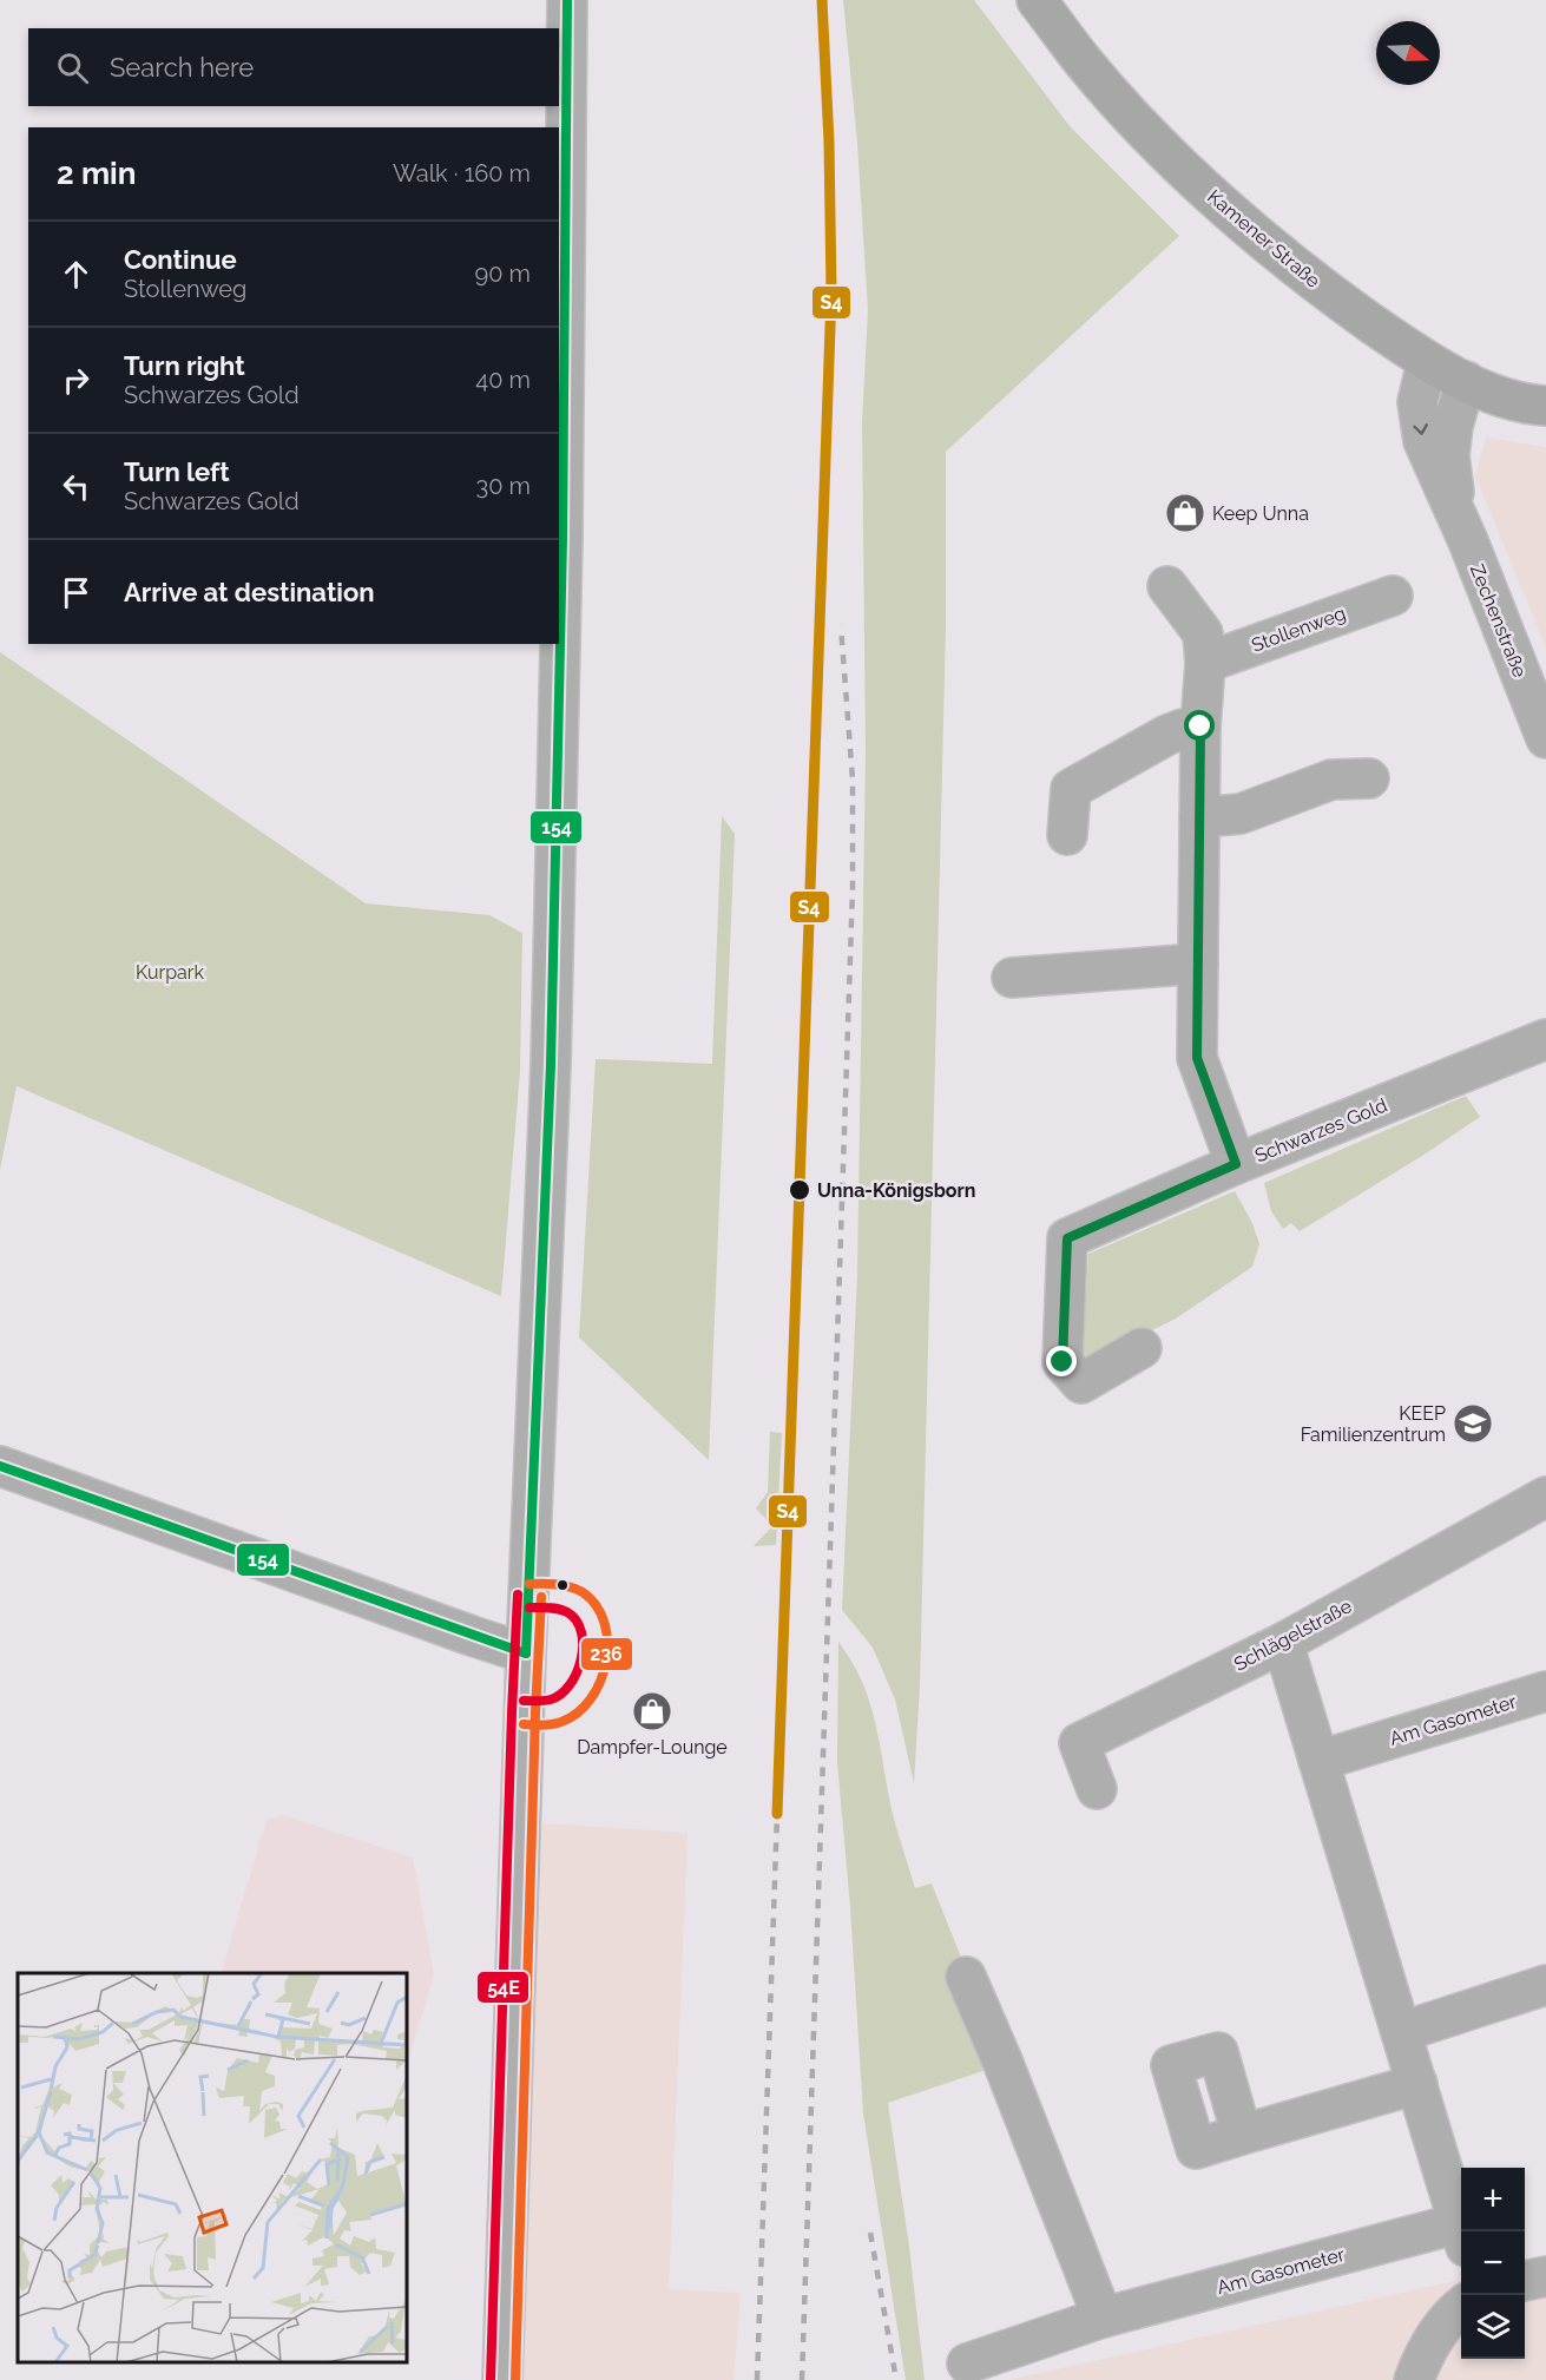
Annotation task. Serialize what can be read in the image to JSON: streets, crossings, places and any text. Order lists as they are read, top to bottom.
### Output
{
  "streets": {
    "main road": ["Kamener Straße"],
    "street": [
      "Zechenstraße",
      "Stollenweg",
      "Schwarzes Gold",
      "Schlägelstraße",
      "Am Gasometer"
    ]
  },
  "crossings": [
    ["Kamener Straße", "Zechenstraße"],
    ["Schlägelstraße", "Am Gasometer"]
  ],
  "parks": ["Kurpark"],
  "places": {
    "shop": ["Keep Unna", "Dampfer-Lounge"],
    "other": ["Unna-Königsborn"],
    "school or university": ["KEEP Familienzentrum"]
  },
  "lines": [
    "transit line S4",
    "transit line 154",
    "transit line 236",
    "transit line 54E"
  ],
  "north": "right",
  "page": {
    "search": "Search here",
    "heading": ["2 min", "Walk · 160 m"],
    "list": [
      ["Continue", "Stollenweg", "90 m"],
      ["Turn right", "Schwarzes Gold", "40 m"],
      ["Turn left", "Schwarzes Gold", "30 m"],
      "Arrive at destination"
    ],
    "map_buttons": ["+", "−"]
  }
}
